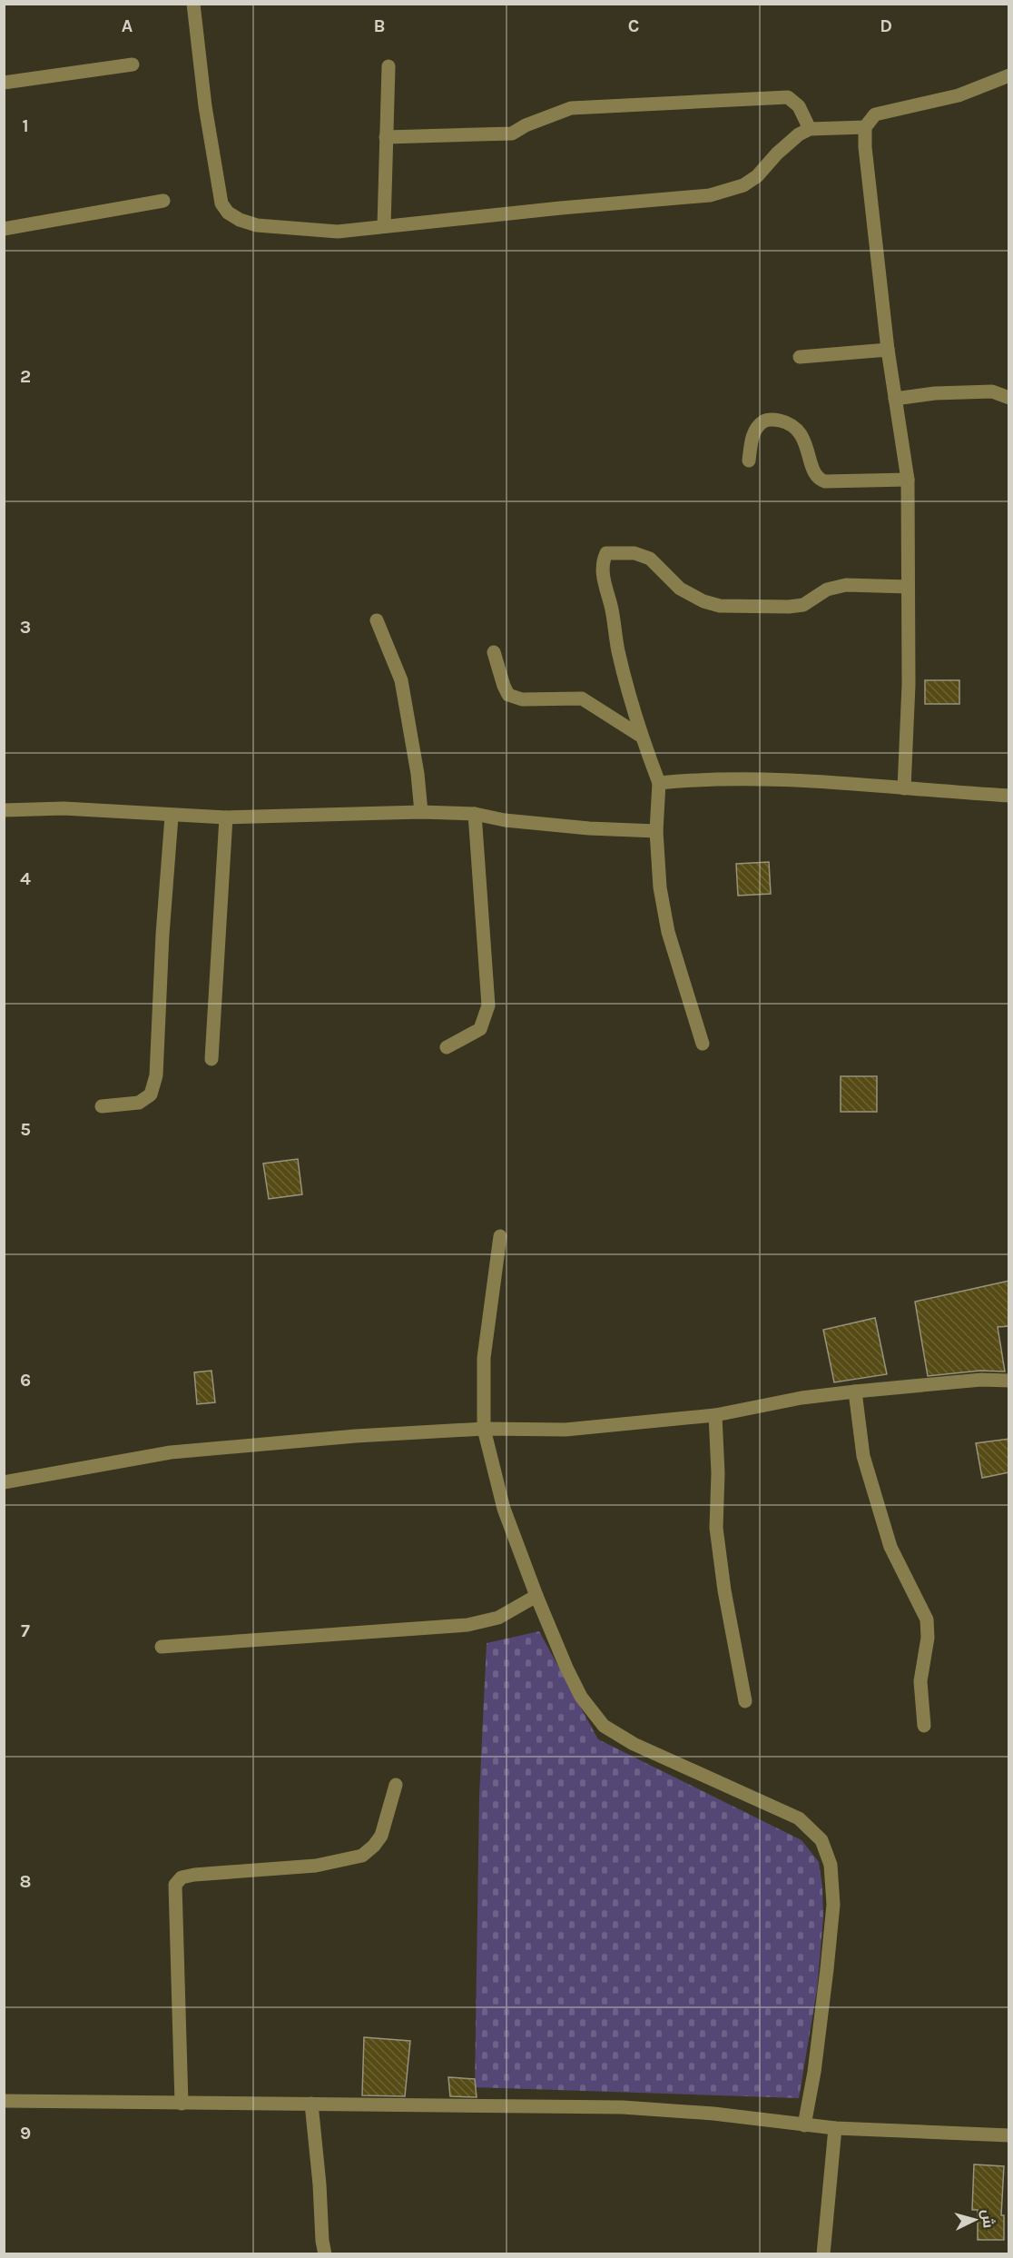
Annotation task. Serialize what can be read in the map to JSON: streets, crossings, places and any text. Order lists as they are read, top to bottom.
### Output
{
  "north": "right",
  "grid": {
    "columns": [
      "A",
      "B",
      "C",
      "D"
    ],
    "rows": [
      "1",
      "2",
      "3",
      "4",
      "5",
      "6",
      "7",
      "8",
      "9"
    ]
  }
}
